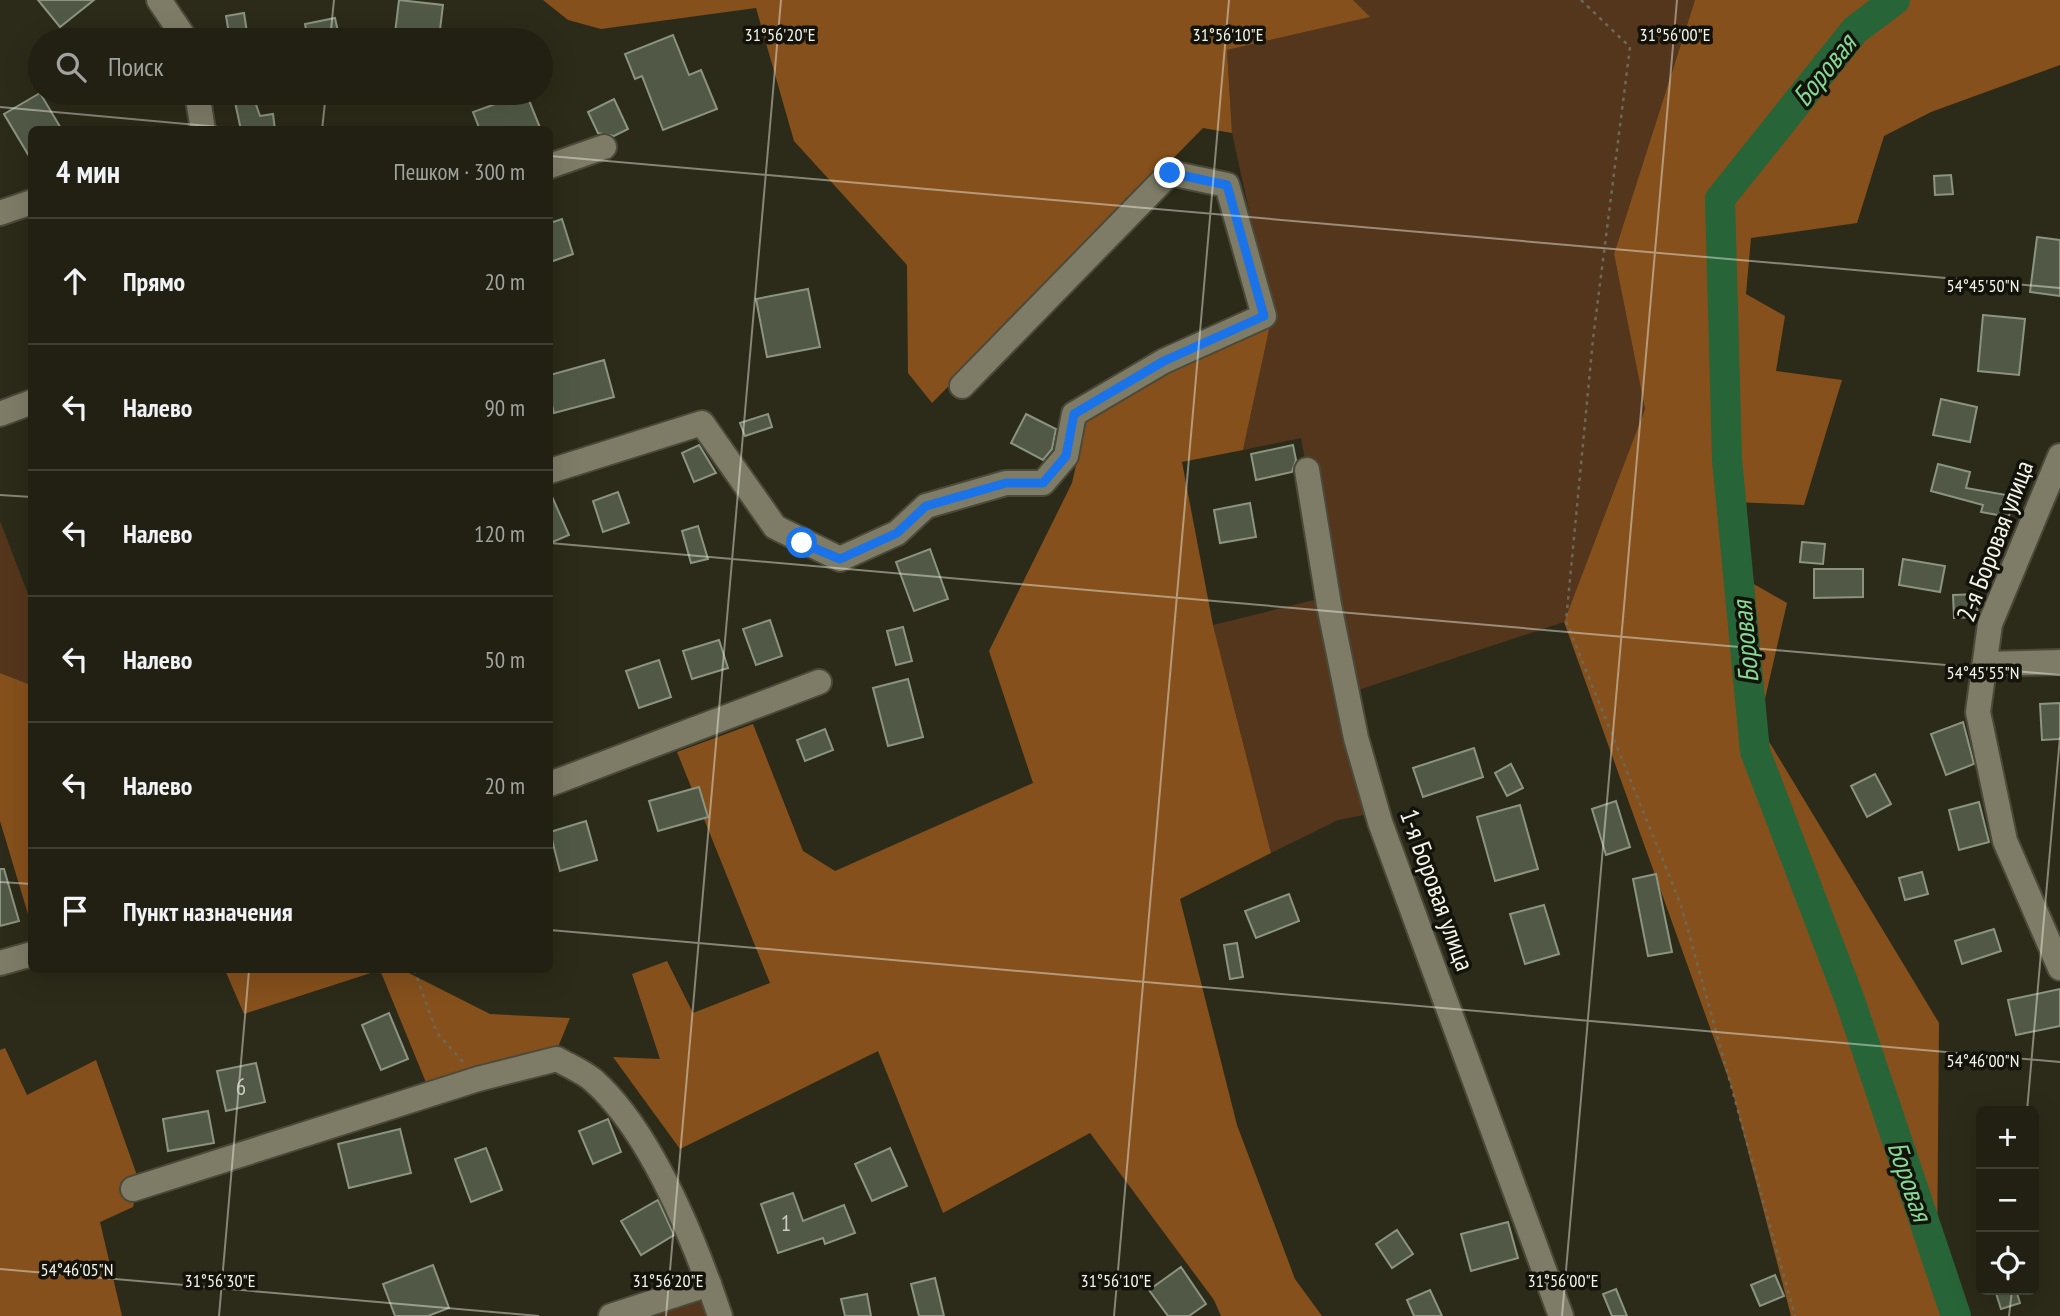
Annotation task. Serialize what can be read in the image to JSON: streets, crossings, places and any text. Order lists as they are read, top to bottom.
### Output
{
  "streets": {
    "street": ["2-я Боровая улица", "1-я Боровая улица"]
  },
  "water": ["Боровая"],
  "house_numbers": ["6", "1"],
  "page": {
    "search": "Поиск",
    "heading": ["4 мин", "Пешком · 300 m"],
    "list": [
      ["Прямо", "20 m"],
      ["Налево", "90 m"],
      ["Налево", "120 m"],
      ["Налево", "50 m"],
      ["Налево", "20 m"],
      "Пункт назначения"
    ],
    "map_buttons": ["+", "−"]
  },
  "coordinates": [
    "31°56'20\"E",
    "31°56'10\"E",
    "31°56'00\"E",
    "54°45'50\"N",
    "54°45'55\"N",
    "54°46'00\"N",
    "54°46'05\"N",
    "31°56'30\"E"
  ]
}
